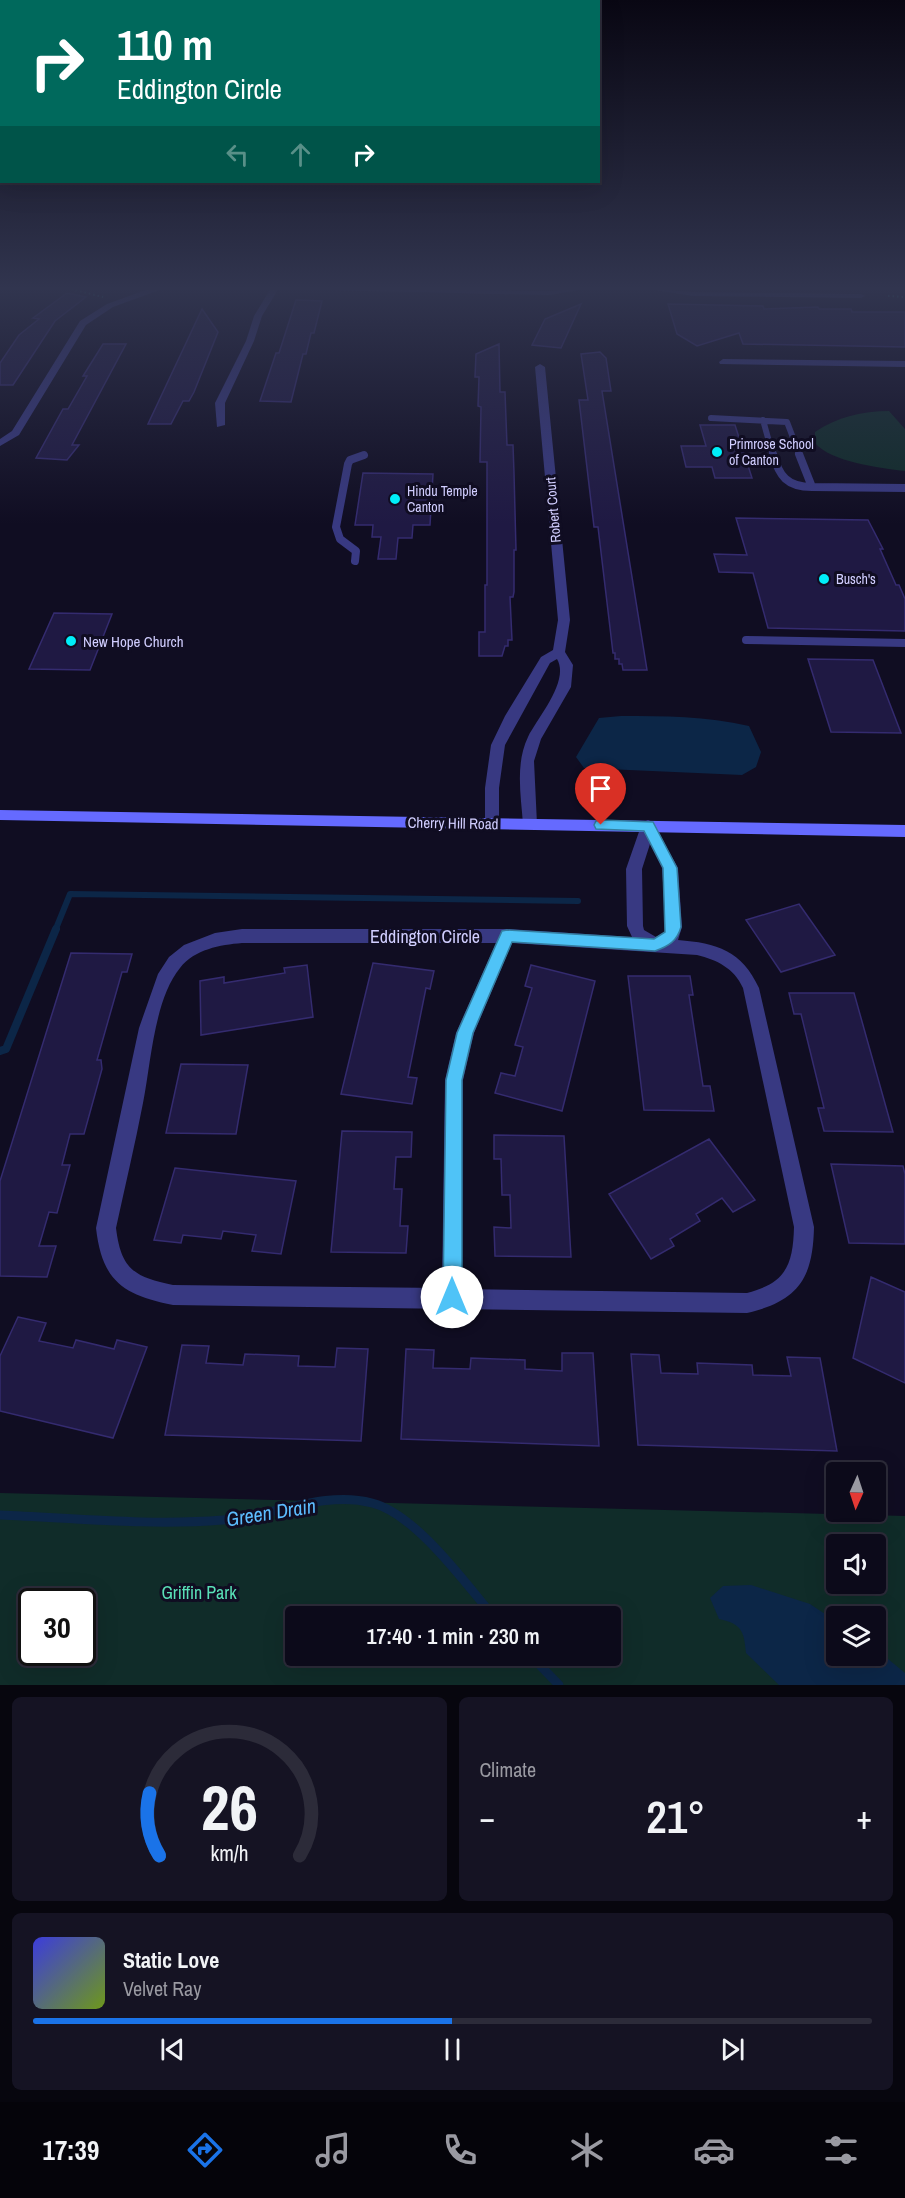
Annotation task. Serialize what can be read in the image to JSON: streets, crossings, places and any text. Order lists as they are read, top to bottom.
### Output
{
  "streets": {
    "main road": ["Cherry Hill Road"],
    "street": ["Robert Court", "Eddington Circle"]
  },
  "crossings": [
    ["Robert Court", "Cherry Hill Road"]
  ],
  "water": ["Green Drain"],
  "parks": ["Griffin Park"],
  "places": [
    "Primrose School of Canton",
    "Hindu Temple Canton",
    "Busch's",
    "New Hope Church"
  ],
  "north": "bottom",
  "page": {
    "turn": ["110 m", "Eddington Circle"],
    "limit": "30",
    "trip": "17:40 · 1 min · 230 m",
    "tile": "Climate",
    "heat": ["−", "21°", "+"],
    "song": ["Static Love", "Velvet Ray"],
    "tabs": "17:39",
    "gauge": ["26", "km/h"]
  }
}
